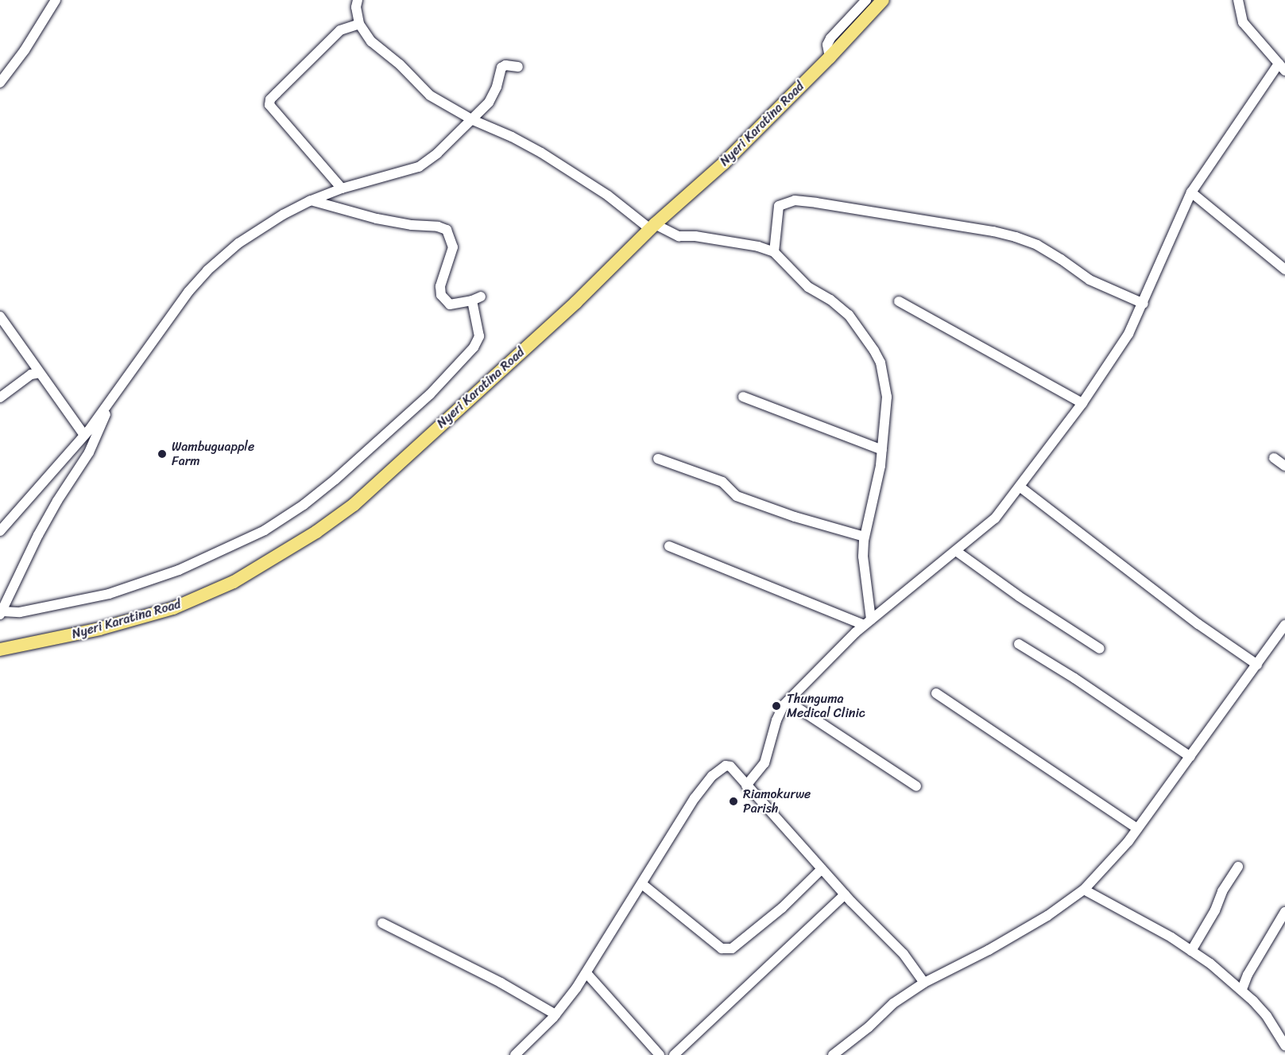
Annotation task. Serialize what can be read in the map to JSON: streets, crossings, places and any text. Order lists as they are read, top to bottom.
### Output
{
  "streets": {
    "highway": ["Nyeri Karatina Road"]
  },
  "places": ["Wambuguapple Farm", "Thunguma Medical Clinic", "Riamokurwe Parish"]
}
